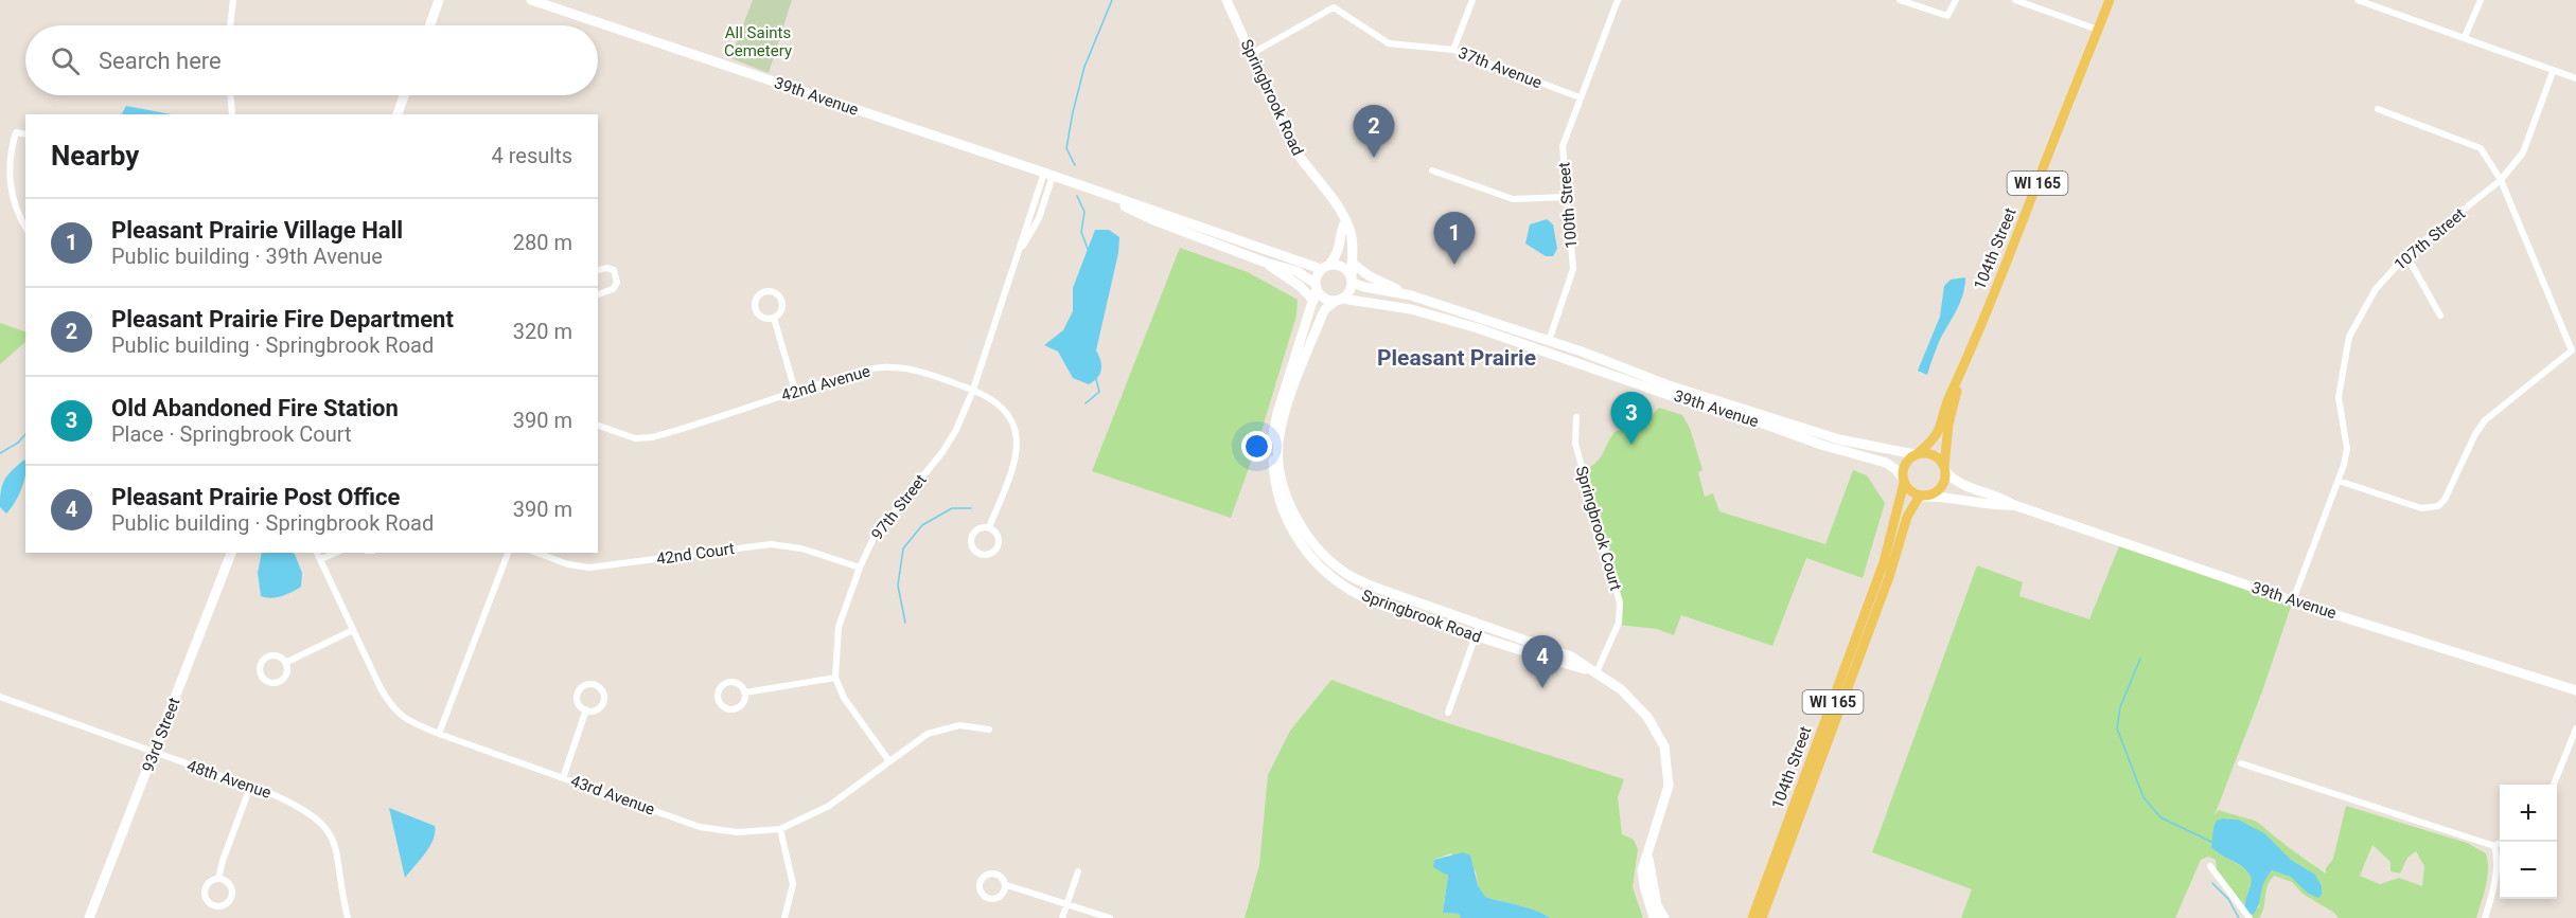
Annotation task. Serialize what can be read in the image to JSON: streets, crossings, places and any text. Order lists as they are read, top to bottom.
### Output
{
  "streets": {
    "main road": [
      "39th Avenue",
      "Springbrook Road",
      "WI 165",
      "104th Street",
      "93rd Street"
    ],
    "street": [
      "37th Avenue",
      "100th Street",
      "107th Street",
      "42nd Avenue",
      "97th Street",
      "Springbrook Court",
      "42nd Court",
      "48th Avenue",
      "43rd Avenue"
    ]
  },
  "crossings": [
    ["37th Avenue", "100th Street"],
    ["39th Avenue", "Springbrook Road"],
    ["39th Avenue", "WI 165"],
    ["39th Avenue", "100th Street"],
    ["39th Avenue", "107th Street"],
    ["39th Avenue", "104th Street"],
    ["39th Avenue", "97th Street"],
    ["Springbrook Road", "Springbrook Court"],
    ["WI 165", "104th Street"],
    ["42nd Avenue", "97th Street"],
    ["97th Street", "42nd Court"],
    ["97th Street", "43rd Avenue"],
    ["93rd Street", "48th Avenue"]
  ],
  "districts": ["Pleasant Prairie"],
  "parks": ["All Saints Cemetery"],
  "page": {
    "search": "Search here",
    "pins": [
      "2",
      "1",
      "3",
      "4"
    ],
    "heading": ["Nearby", "4 results"],
    "list": [
      {
        "mark": "1",
        "name": "Pleasant Prairie Village Hall",
        "note": "Public building · 39th Avenue",
        "value": "280 m"
      },
      {
        "mark": "2",
        "name": "Pleasant Prairie Fire Department",
        "note": "Public building · Springbrook Road",
        "value": "320 m"
      },
      {
        "mark": "3",
        "name": "Old Abandoned Fire Station",
        "note": "Place · Springbrook Court",
        "value": "390 m"
      },
      {
        "mark": "4",
        "name": "Pleasant Prairie Post Office",
        "note": "Public building · Springbrook Road",
        "value": "390 m"
      }
    ],
    "map_buttons": ["+", "−"]
  }
}
